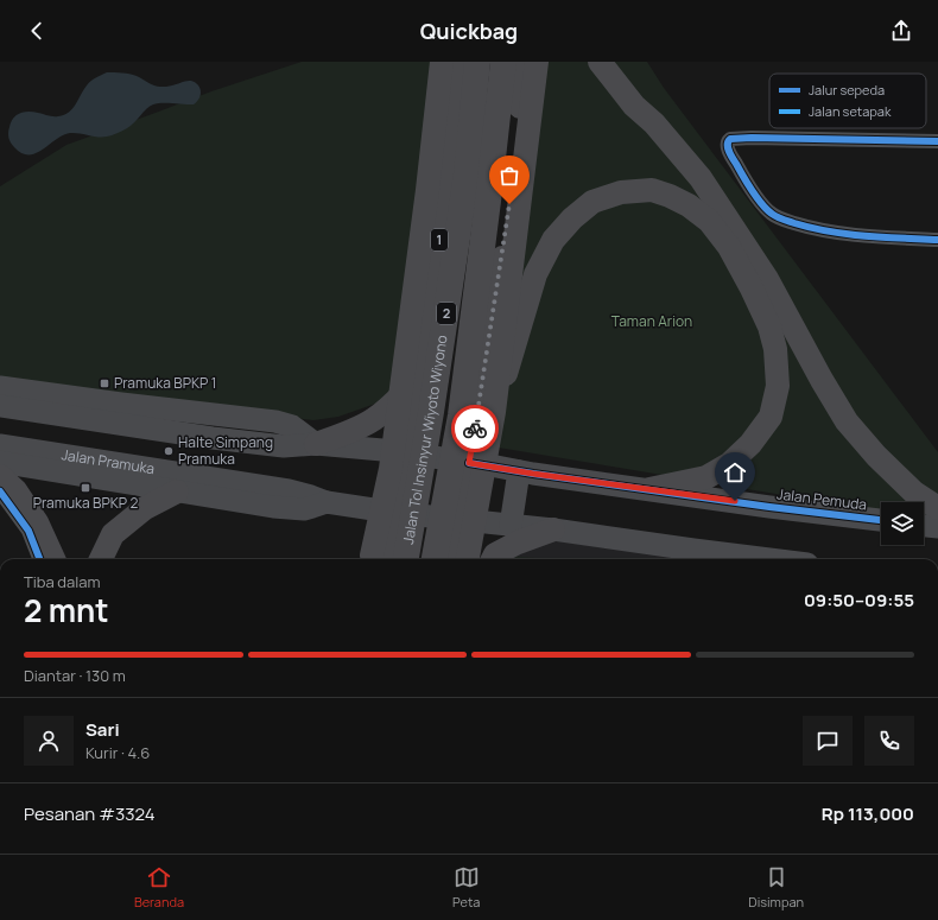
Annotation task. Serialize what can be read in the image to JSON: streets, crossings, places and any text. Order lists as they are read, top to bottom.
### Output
{
  "streets": {
    "highway": ["1", "2", "Jalan Tol Insinyur Wiyoto Wiyono"],
    "main road": ["Jalan Pramuka", "Jalan Pemuda"]
  },
  "crossings": [
    ["1", "Jalan Pramuka"]
  ],
  "parks": ["Taman Arion"],
  "places": {
    "transit": ["Pramuka BPKP 1", "Pramuka BPKP 2"],
    "other": ["Halte Simpang Pramuka"]
  },
  "legend": ["Jalur sepeda", "Jalan setapak"],
  "page": {
    "header": "Quickbag",
    "heading": ["2 mnt", "Tiba dalam", "09:50–09:55"],
    "panel": [
      "Sari",
      "Kurir · 4.6",
      "Pesanan #3324",
      "Rp 113,000"
    ],
    "bar": "Diantar · 130 m",
    "tabs": ["Beranda", "Peta", "Disimpan"]
  }
}
